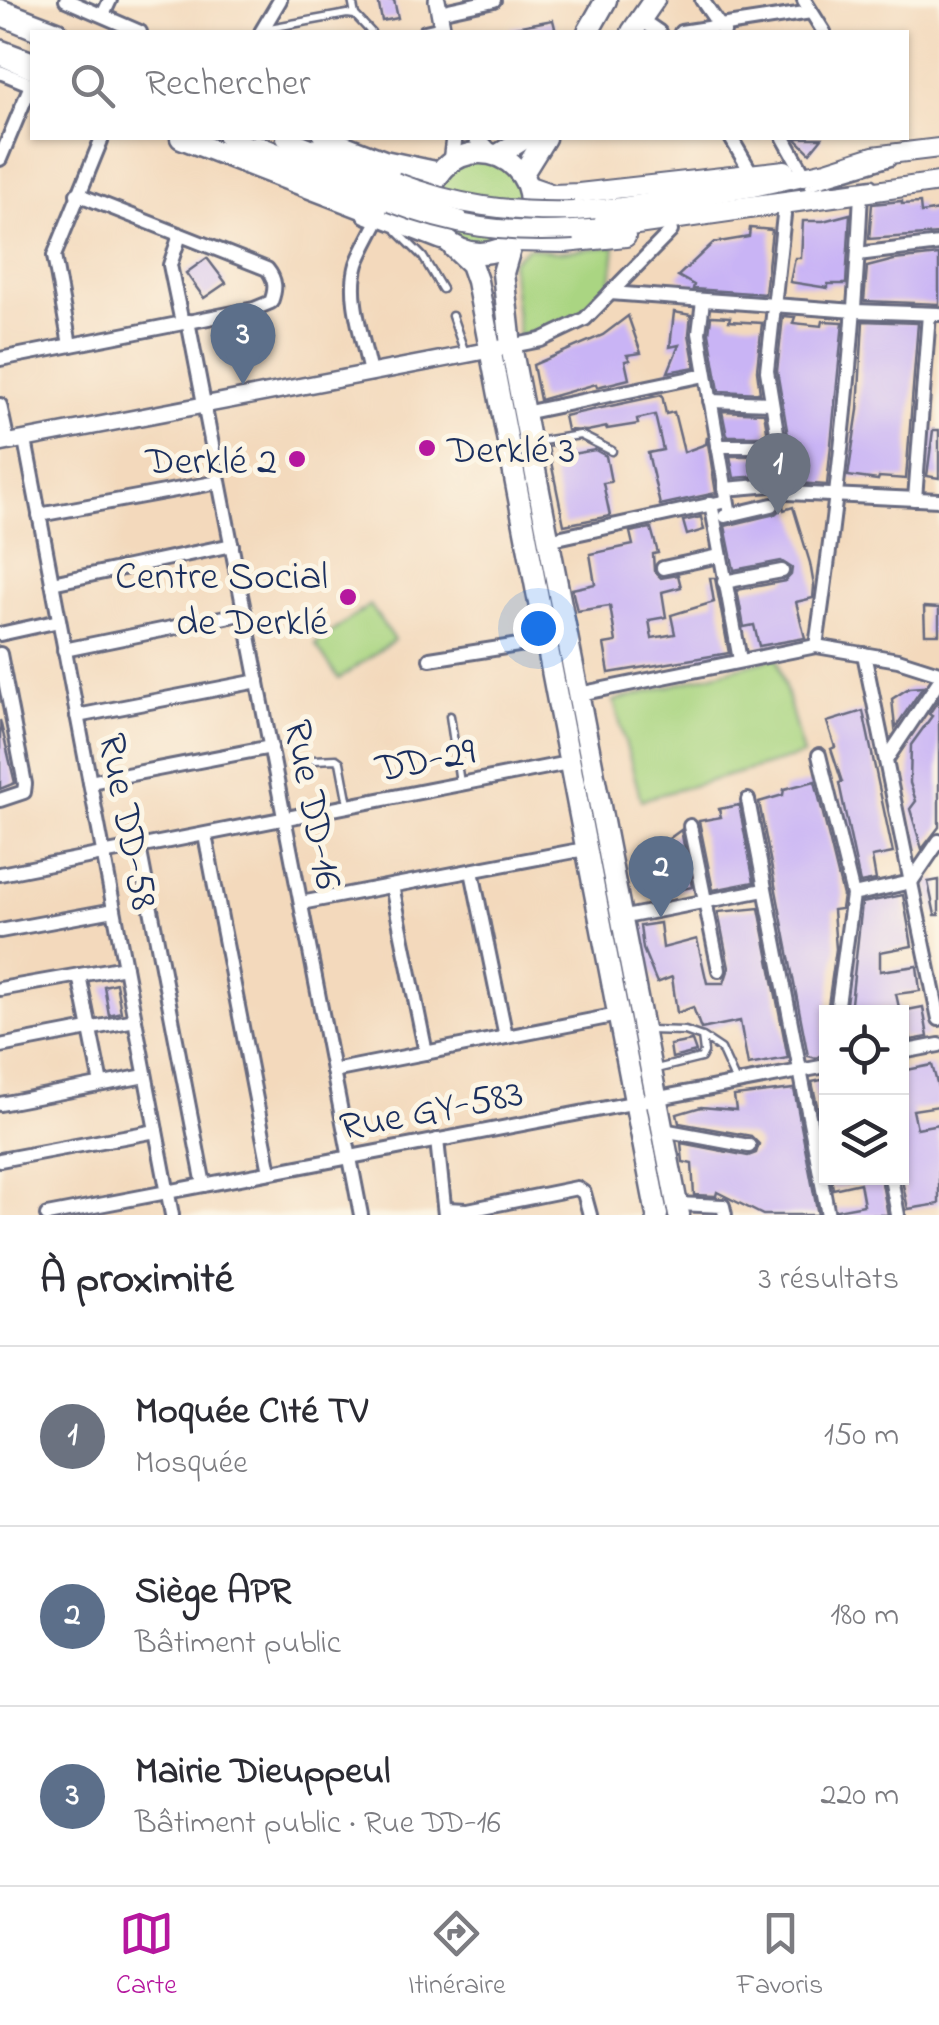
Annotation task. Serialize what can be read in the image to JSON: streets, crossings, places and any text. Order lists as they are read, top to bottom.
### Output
{
  "streets": {
    "street": [
      "DD-29",
      "Rue DD-16",
      "Rue DD-58",
      "Rue GY-583"
    ]
  },
  "crossings": [
    ["DD-29", "Rue DD-16"],
    ["DD-29", "Rue DD-58"],
    ["Rue DD-16", "Rue GY-583"],
    ["Rue DD-58", "Rue GY-583"]
  ],
  "places": ["Derklé 3", "Derklé 2", "Centre Social de Derklé"],
  "page": {
    "search": "Rechercher",
    "pins": ["3", "1", "2"],
    "heading": ["À proximité", "3 résultats"],
    "list": [
      {
        "mark": "1",
        "name": "Moquée CIté TV",
        "note": "Mosquée",
        "value": "150 m"
      },
      {
        "mark": "2",
        "name": "Siège APR",
        "note": "Bâtiment public",
        "value": "180 m"
      },
      {
        "mark": "3",
        "name": "Mairie Dieuppeul",
        "note": "Bâtiment public · Rue DD-16",
        "value": "220 m"
      }
    ],
    "nav": ["Carte", "Itinéraire", "Favoris"]
  }
}
